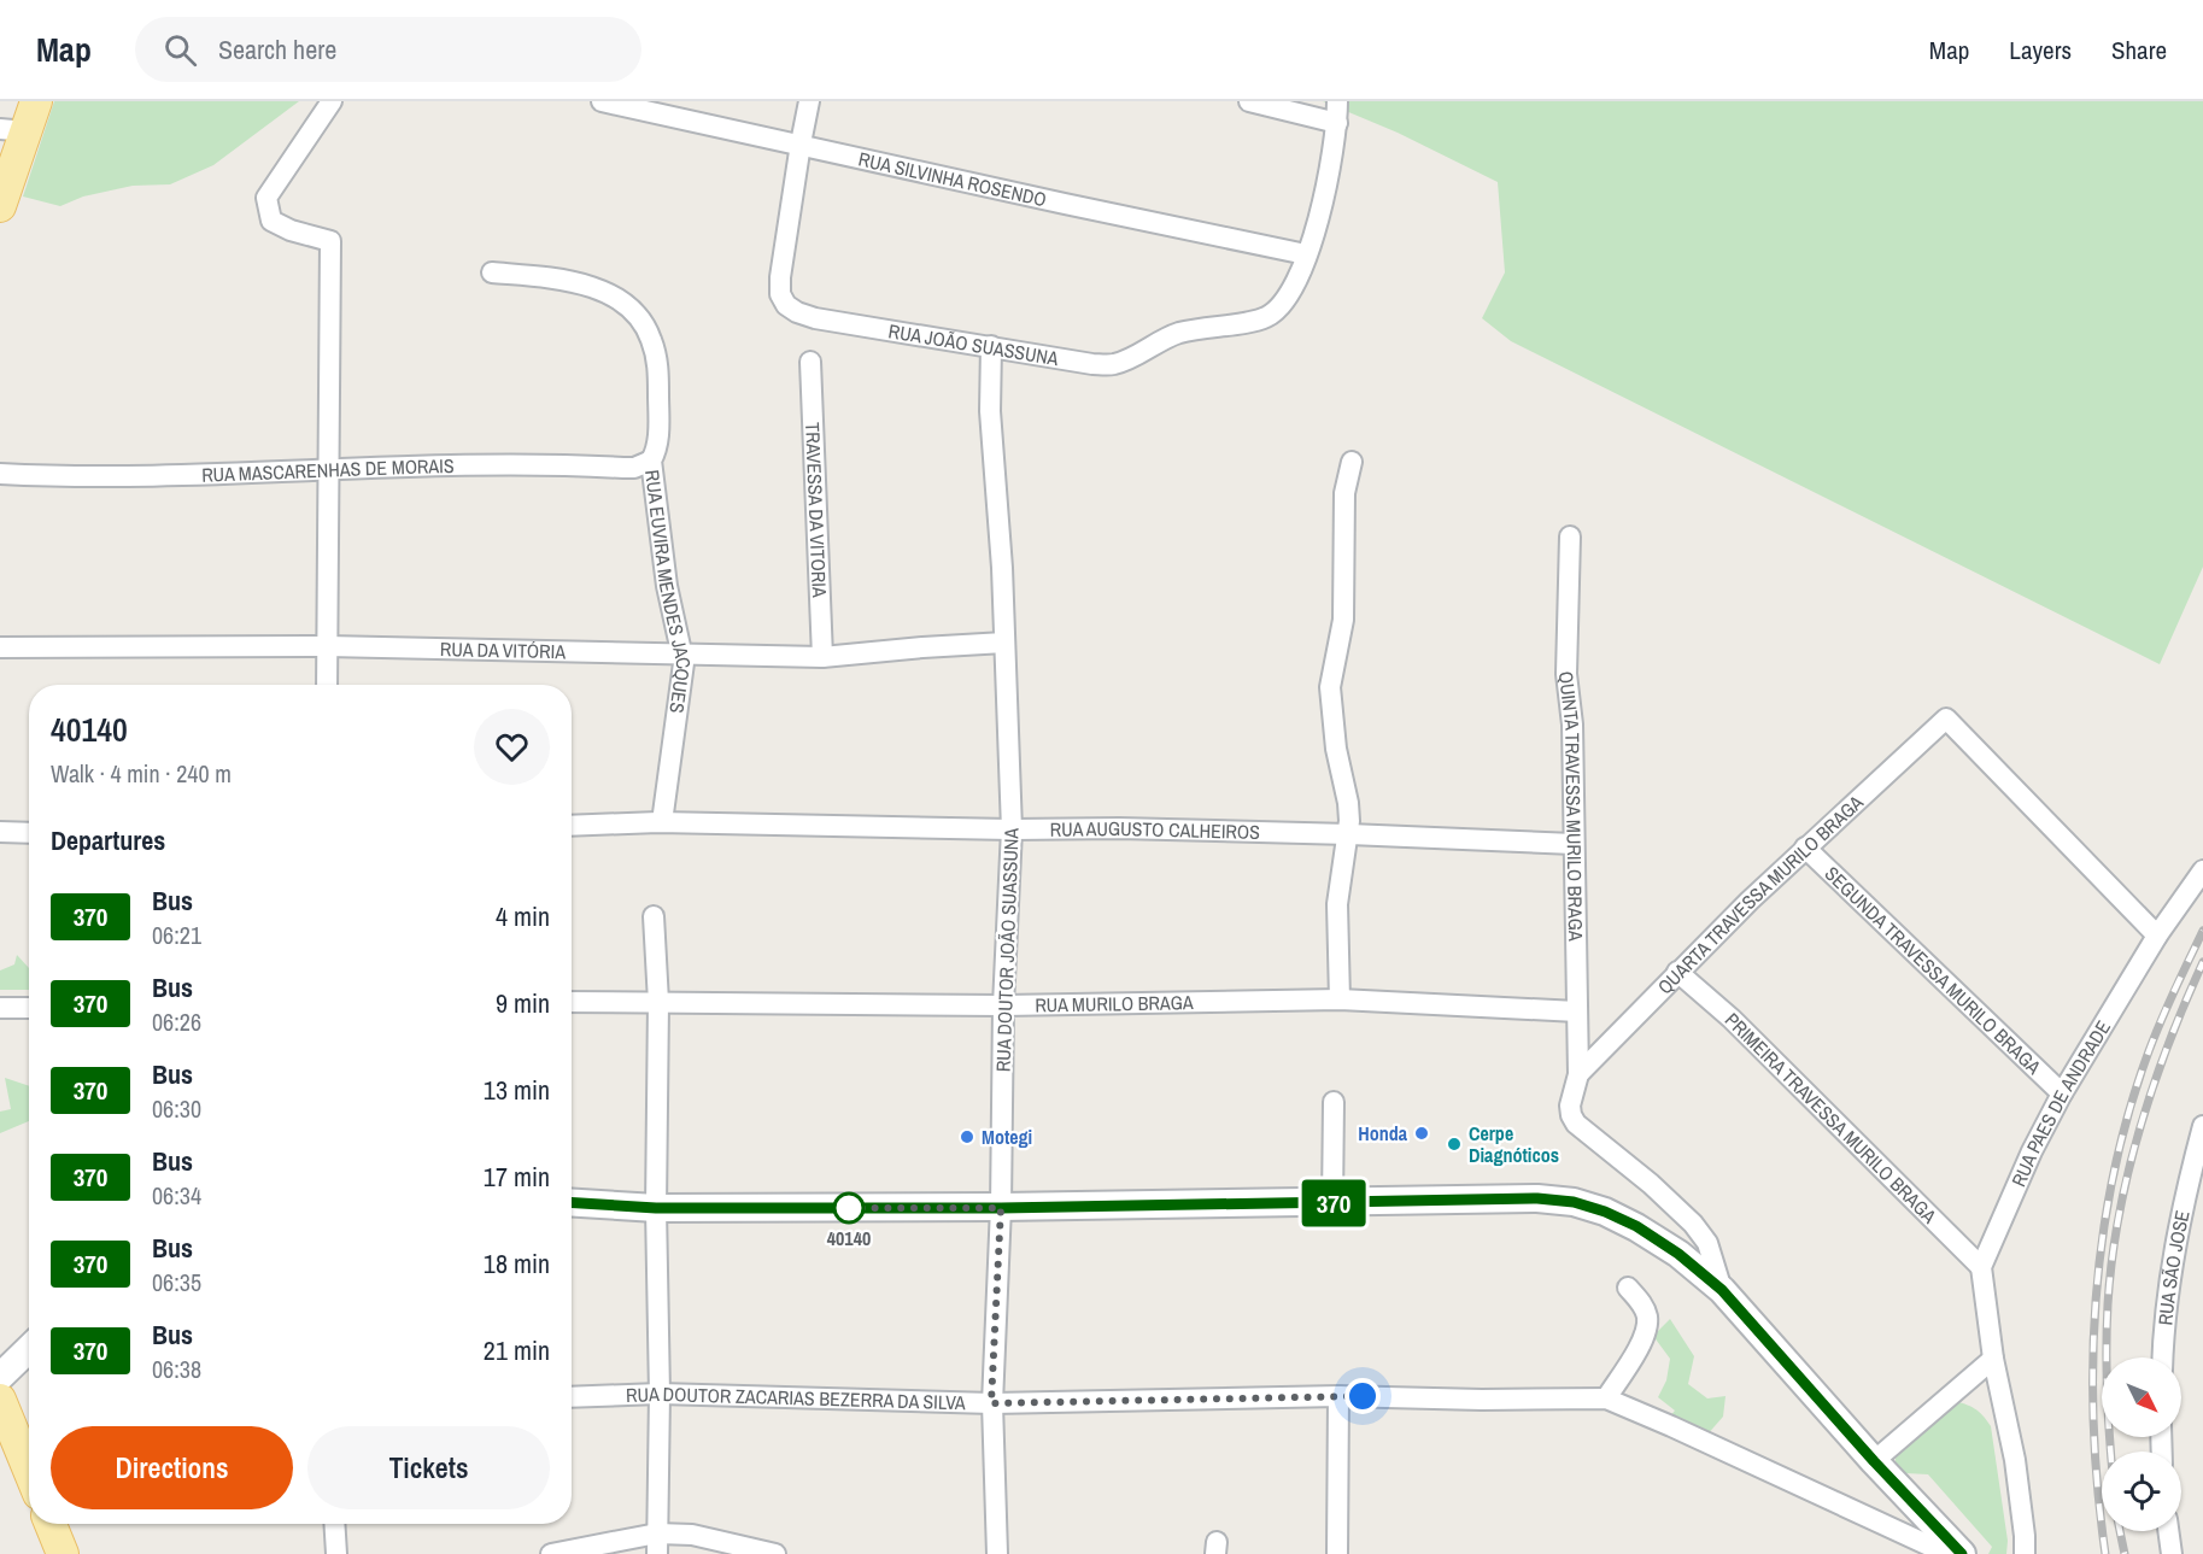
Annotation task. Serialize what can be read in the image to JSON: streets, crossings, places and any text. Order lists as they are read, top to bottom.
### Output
{
  "streets": {
    "street": [
      "RUA SILVINHA ROSENDO",
      "RUA JOÃO SUASSUNA",
      "RUA MASCARENHAS DE MORAIS",
      "TRAVESSA DA VITORIA",
      "RUA EUVIRA MENDES JACQUES",
      "RUA DA VITÓRIA",
      "QUINTA TRAVESSA MURILO BRAGA",
      "RUA AUGUSTO CALHEIROS",
      "QUARTA TRAVESSA MURILO BRAGA",
      "RUA DOUTOR JOÃO SUASSUNA",
      "SEGUNDA TRAVESSA MURILO BRAGA",
      "RUA MURILO BRAGA",
      "RUA PAES DE ANDRADE",
      "PRIMEIRA TRAVESSA MURILO BRAGA",
      "RUA SÃO JOSE",
      "RUA DOUTOR ZACARIAS BEZERRA DA SILVA"
    ]
  },
  "crossings": [
    ["RUA SILVINHA ROSENDO", "RUA JOÃO SUASSUNA"],
    ["RUA JOÃO SUASSUNA", "RUA DOUTOR JOÃO SUASSUNA"],
    ["RUA MASCARENHAS DE MORAIS", "RUA EUVIRA MENDES JACQUES"],
    ["TRAVESSA DA VITORIA", "RUA DA VITÓRIA"],
    ["RUA EUVIRA MENDES JACQUES", "RUA DA VITÓRIA"],
    ["RUA EUVIRA MENDES JACQUES", "RUA AUGUSTO CALHEIROS"],
    ["RUA DA VITÓRIA", "RUA DOUTOR JOÃO SUASSUNA"],
    ["QUINTA TRAVESSA MURILO BRAGA", "RUA AUGUSTO CALHEIROS"],
    ["QUINTA TRAVESSA MURILO BRAGA", "QUARTA TRAVESSA MURILO BRAGA"],
    ["QUINTA TRAVESSA MURILO BRAGA", "RUA MURILO BRAGA"],
    ["RUA AUGUSTO CALHEIROS", "RUA DOUTOR JOÃO SUASSUNA"],
    ["QUARTA TRAVESSA MURILO BRAGA", "SEGUNDA TRAVESSA MURILO BRAGA"],
    ["QUARTA TRAVESSA MURILO BRAGA", "RUA PAES DE ANDRADE"],
    ["QUARTA TRAVESSA MURILO BRAGA", "PRIMEIRA TRAVESSA MURILO BRAGA"],
    ["RUA DOUTOR JOÃO SUASSUNA", "RUA MURILO BRAGA"],
    ["RUA DOUTOR JOÃO SUASSUNA", "RUA DOUTOR ZACARIAS BEZERRA DA SILVA"],
    ["SEGUNDA TRAVESSA MURILO BRAGA", "RUA PAES DE ANDRADE"],
    ["RUA PAES DE ANDRADE", "PRIMEIRA TRAVESSA MURILO BRAGA"]
  ],
  "places": [
    "Honda",
    "Motegi",
    "Cerpe Diagnóticos",
    "40140"
  ],
  "lines": ["bus line 370"],
  "north": "bottom right",
  "page": {
    "header": "Map",
    "search": "Search here",
    "nav": ["Map", "Layers", "Share"],
    "on_map": "370",
    "heading": [
      ["40140", "Walk · 4 min · 240 m"],
      "Departures"
    ],
    "list": [
      {
        "mark": "370",
        "name": "Bus",
        "note": "06:21",
        "value": "4 min"
      },
      {
        "mark": "370",
        "name": "Bus",
        "note": "06:26",
        "value": "9 min"
      },
      {
        "mark": "370",
        "name": "Bus",
        "note": "06:30",
        "value": "13 min"
      },
      {
        "mark": "370",
        "name": "Bus",
        "note": "06:34",
        "value": "17 min"
      },
      {
        "mark": "370",
        "name": "Bus",
        "note": "06:35",
        "value": "18 min"
      },
      {
        "mark": "370",
        "name": "Bus",
        "note": "06:38",
        "value": "21 min"
      }
    ],
    "buttons": ["Directions", "Tickets"]
  }
}
